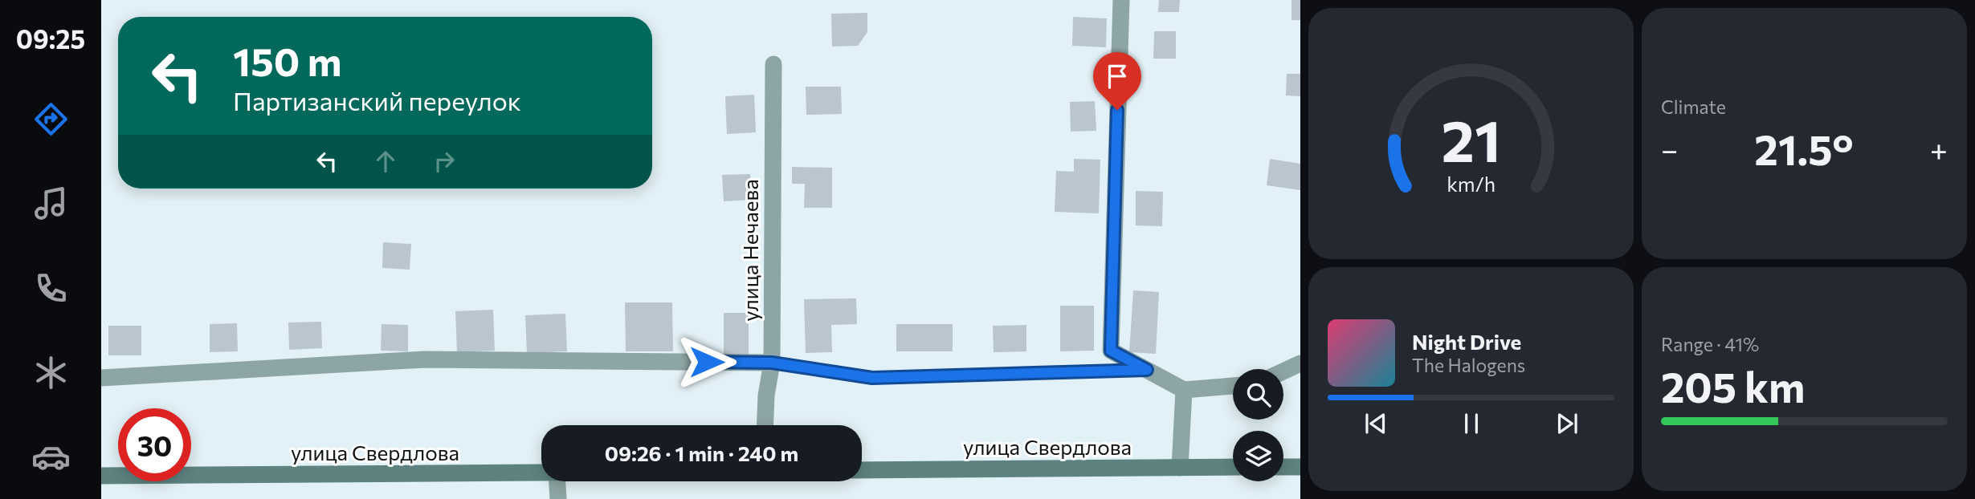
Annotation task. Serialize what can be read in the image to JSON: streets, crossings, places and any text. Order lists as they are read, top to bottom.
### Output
{
  "streets": {
    "main road": ["улица Свердлова"],
    "street": ["улица Нечаева"]
  },
  "page": {
    "tabs": "09:25",
    "tile": [
      "Climate",
      ["Range · 41%", "205 km"]
    ],
    "turn": ["150 m", "Партизанский переулок"],
    "heat": ["−", "21.5°", "+"],
    "song": ["Night Drive", "The Halogens"],
    "limit": "30",
    "trip": "09:26 · 1 min · 240 m",
    "gauge": ["21", "km/h"]
  }
}
